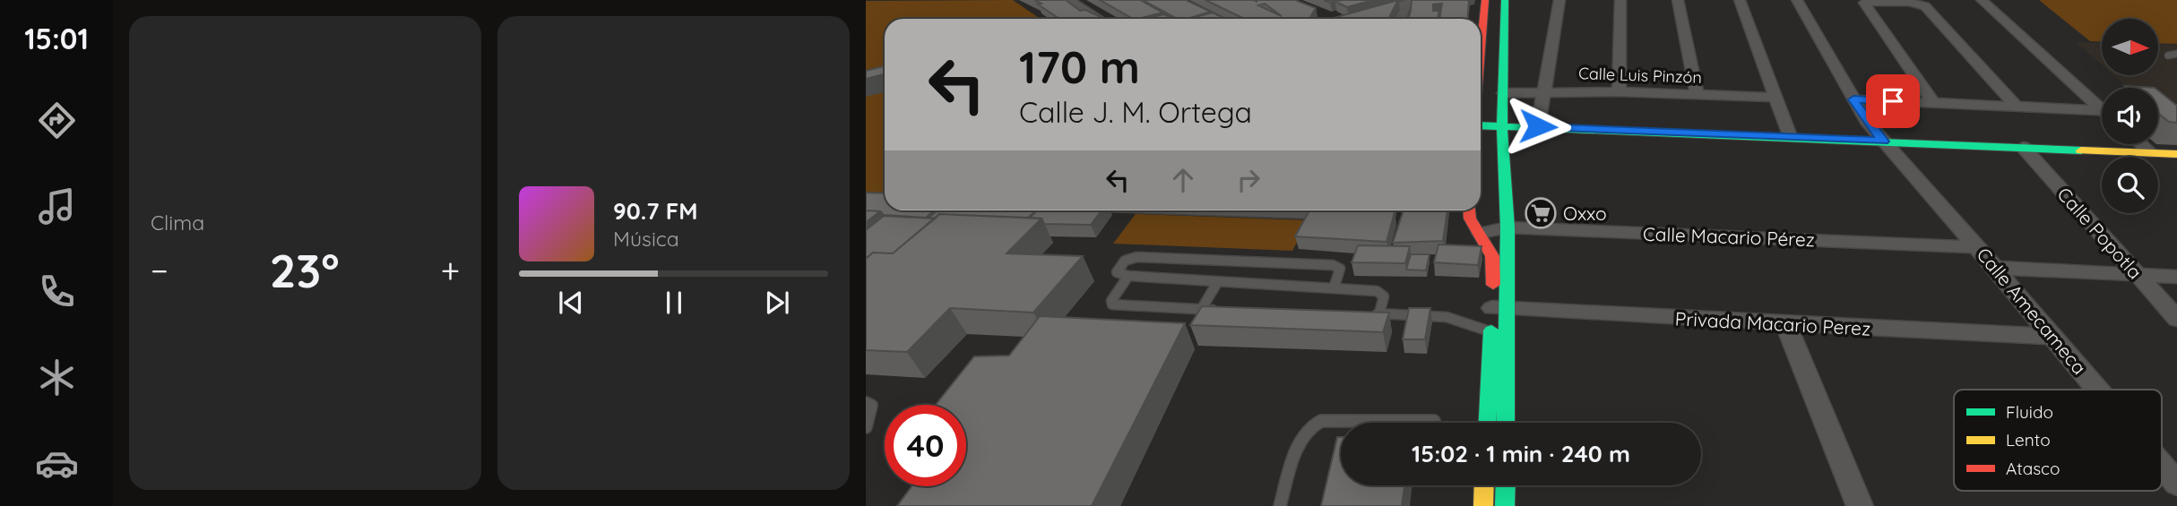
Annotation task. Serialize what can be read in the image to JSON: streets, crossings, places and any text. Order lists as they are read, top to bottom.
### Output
{
  "streets": {
    "street": [
      "Calle Luis Pinzón",
      "Calle Popotla",
      "Calle Macario Pérez",
      "Calle Amecameca",
      "Privada Macario Perez"
    ]
  },
  "crossings": [
    ["Calle Macario Pérez", "Calle Amecameca"],
    ["Calle Amecameca", "Privada Macario Perez"]
  ],
  "places": {
    "supermarket": ["Oxxo"]
  },
  "legend": ["Fluido", "Lento", "Atasco"],
  "north": "right",
  "page": {
    "tabs": "15:01",
    "tile": "Clima",
    "turn": ["170 m", "Calle J. M. Ortega"],
    "song": ["90.7 FM", "Música"],
    "heat": ["−", "23°", "+"],
    "limit": "40",
    "trip": "15:02 · 1 min · 240 m"
  }
}
